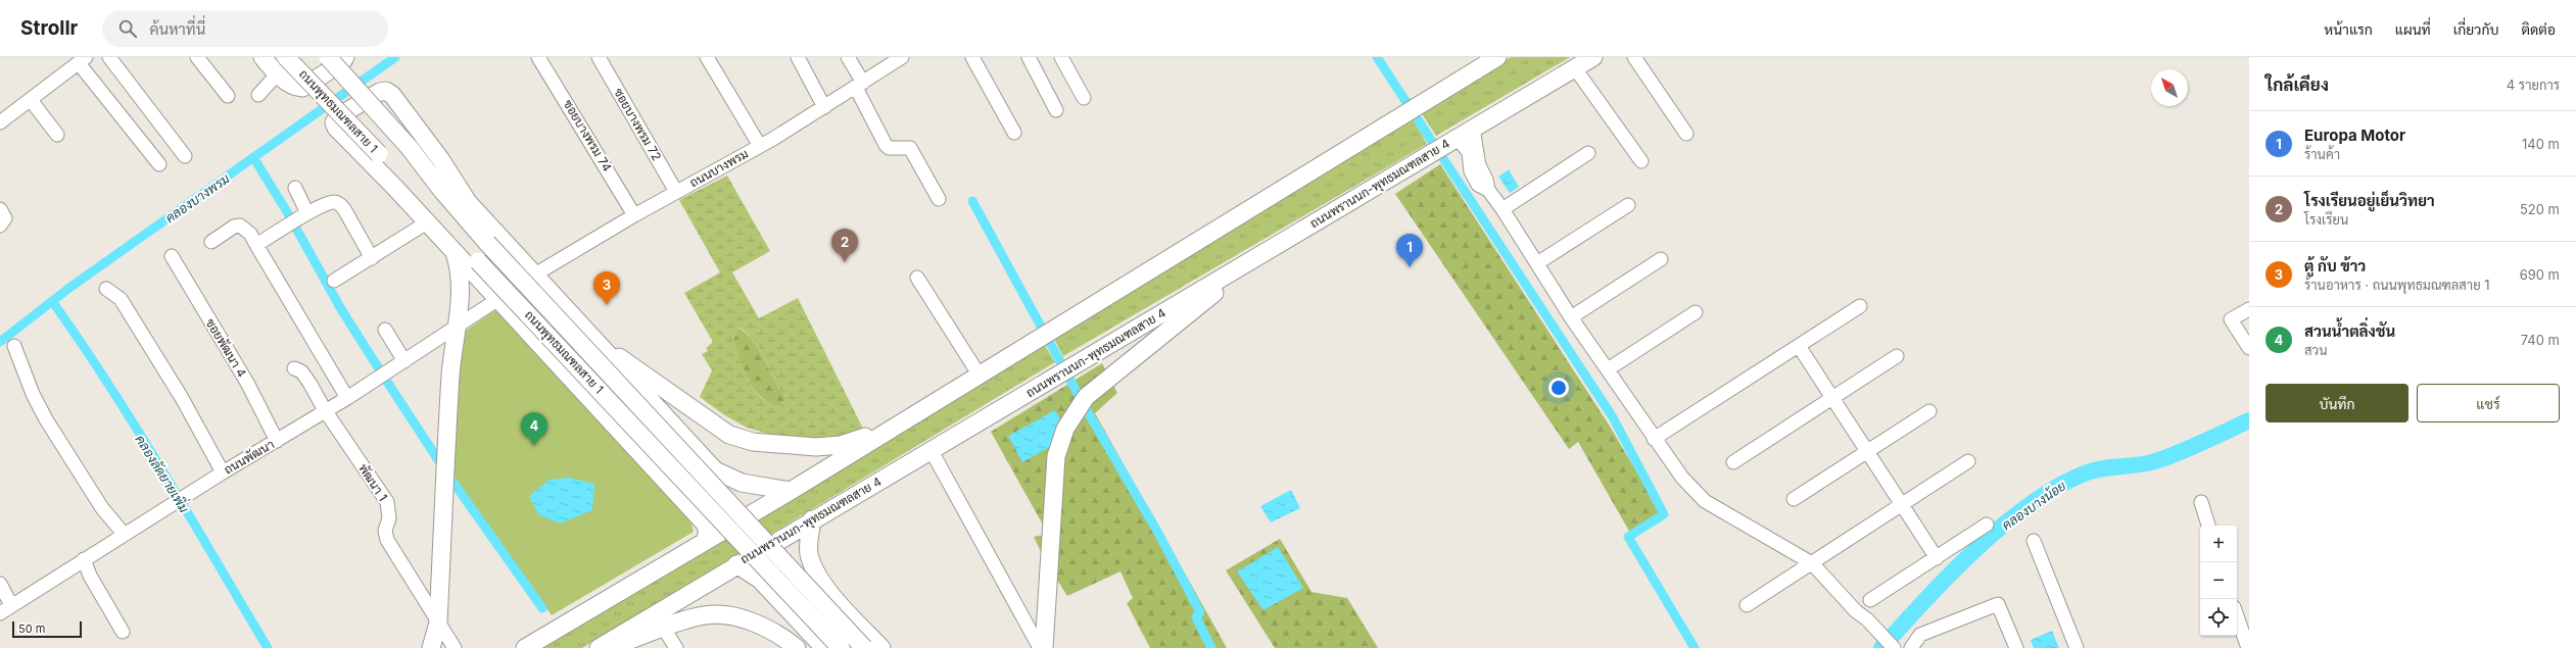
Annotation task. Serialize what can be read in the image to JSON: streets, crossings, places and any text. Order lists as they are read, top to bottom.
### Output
{
  "streets": {
    "main road": ["ถนนพุทธมณฑลสาย 1", "ถนนพรานนก-พุทธมณฑลสาย 4"],
    "street": [
      "ซอยบางพรม 72",
      "ซอยบางพรม 74",
      "ถนนบางพรม",
      "ซอยพัฒนา 4",
      "ถนนพัฒนา",
      "พัฒนา 1"
    ]
  },
  "crossings": [
    ["ซอยบางพรม 72", "ถนนบางพรม"],
    ["ซอยบางพรม 74", "ถนนบางพรม"],
    ["ซอยพัฒนา 4", "ถนนพัฒนา"],
    ["ถนนพัฒนา", "พัฒนา 1"]
  ],
  "water": ["คลองบางพรม", "คลองลัดยายเพิ่ม", "คลองบางน้อย"],
  "scale_bar": "50 m",
  "north": "top left",
  "page": {
    "header": "Strollr",
    "search": "ค้นหาที่นี่",
    "nav": [
      "หน้าแรก",
      "แผนที่",
      "เกี่ยวกับ",
      "ติดต่อ"
    ],
    "heading": ["ใกล้เคียง", "4 รายการ"],
    "list": [
      {
        "mark": "1",
        "name": "Europa Motor",
        "note": "ร้านค้า",
        "value": "140 m"
      },
      {
        "mark": "2",
        "name": "โรงเรียนอยู่เย็นวิทยา",
        "note": "โรงเรียน",
        "value": "520 m"
      },
      {
        "mark": "3",
        "name": "ตู้ กับ ข้าว",
        "note": "ร้านอาหาร · ถนนพุทธมณฑลสาย 1",
        "value": "690 m"
      },
      {
        "mark": "4",
        "name": "สวนน้ำตลิ่งชัน",
        "note": "สวน",
        "value": "740 m"
      }
    ],
    "pins": [
      "2",
      "1",
      "3",
      "4"
    ],
    "buttons": ["บันทึก", "แชร์"],
    "map_buttons": ["+", "−"],
    "scale": "50 m"
  }
}
